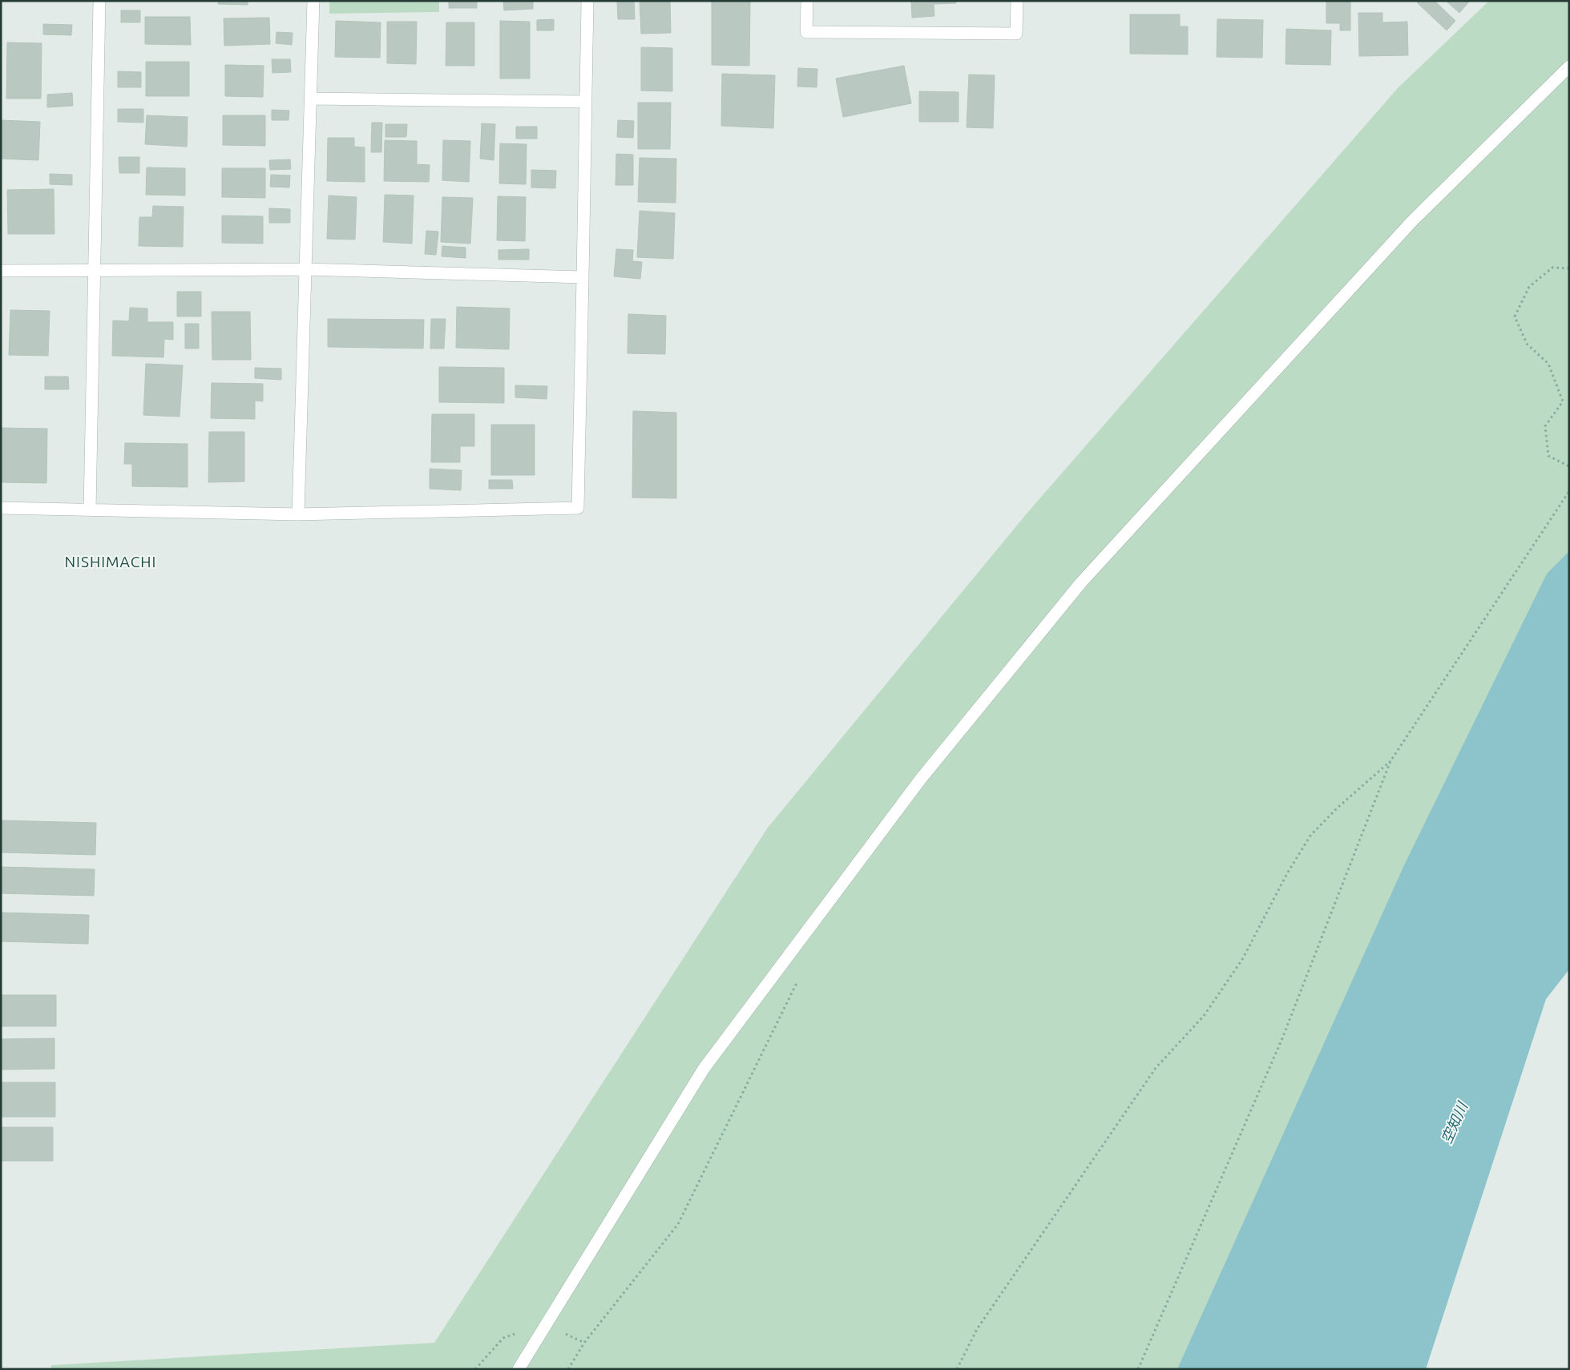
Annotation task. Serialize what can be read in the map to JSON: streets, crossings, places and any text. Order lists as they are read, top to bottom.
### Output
{
  "districts": ["NISHIMACHI"],
  "water": ["空知川"]
}
